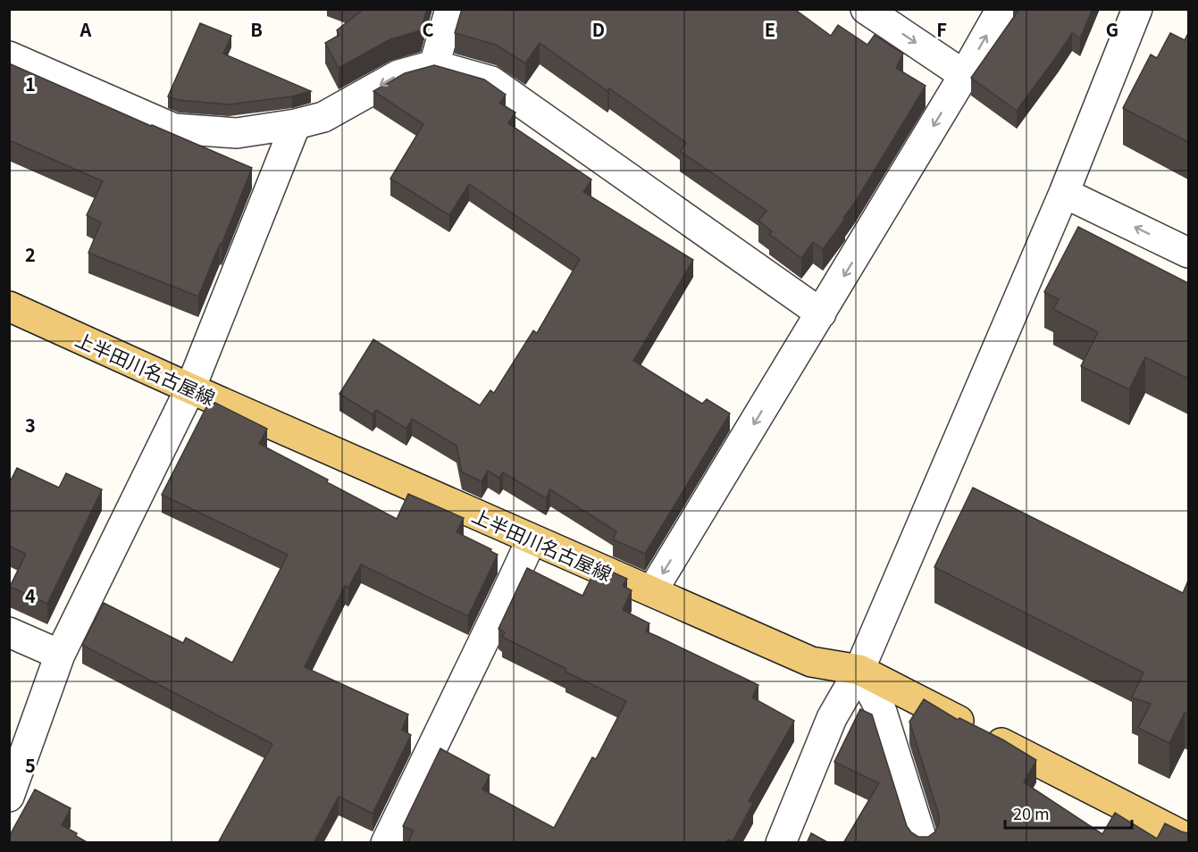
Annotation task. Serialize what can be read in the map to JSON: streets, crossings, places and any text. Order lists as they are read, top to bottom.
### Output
{
  "streets": {
    "main road": ["上半田川名古屋線"]
  },
  "scale_bar": "20 m",
  "grid": {
    "columns": [
      "A",
      "B",
      "C",
      "D",
      "E",
      "F",
      "G"
    ],
    "rows": [
      "1",
      "2",
      "3",
      "4",
      "5"
    ]
  }
}
